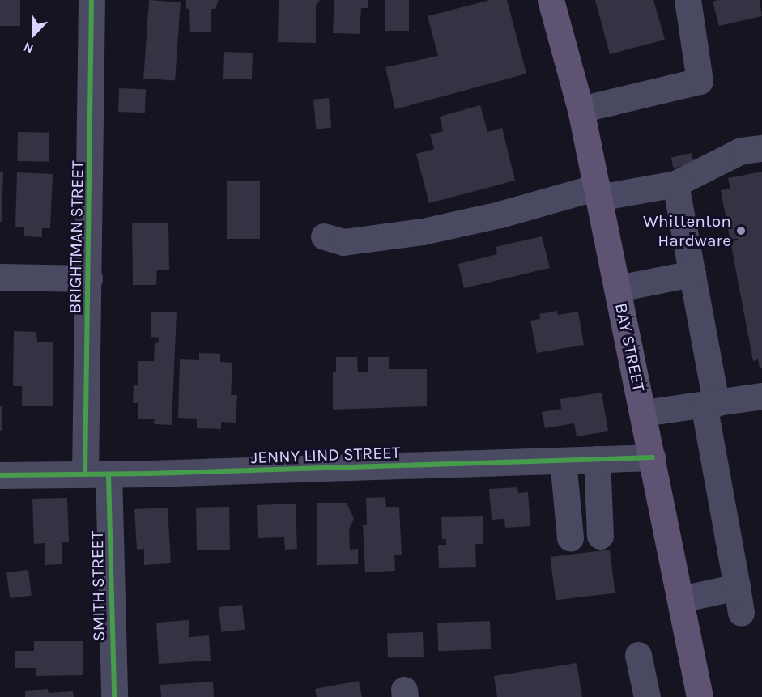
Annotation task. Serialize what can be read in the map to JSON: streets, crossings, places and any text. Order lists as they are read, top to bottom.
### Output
{
  "streets": {
    "main road": ["BAY STREET"],
    "street": ["BRIGHTMAN STREET", "JENNY LIND STREET", "SMITH STREET"]
  },
  "crossings": [
    ["BRIGHTMAN STREET", "JENNY LIND STREET"],
    ["BRIGHTMAN STREET", "SMITH STREET"],
    ["BAY STREET", "JENNY LIND STREET"],
    ["JENNY LIND STREET", "SMITH STREET"]
  ],
  "places": ["Whittenton Hardware"],
  "north": "bottom"
}
